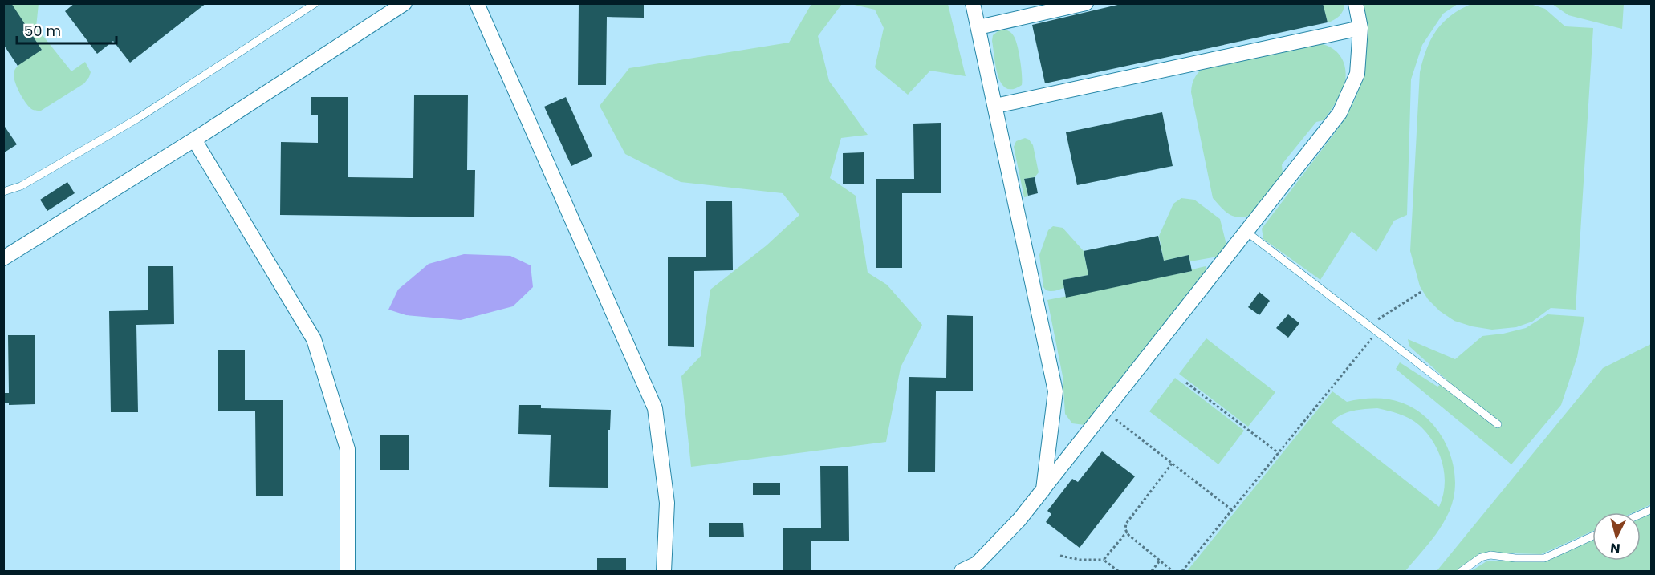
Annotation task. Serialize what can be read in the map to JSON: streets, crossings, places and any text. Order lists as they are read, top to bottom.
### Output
{
  "scale_bar": "50 m",
  "north": "bottom"
}
